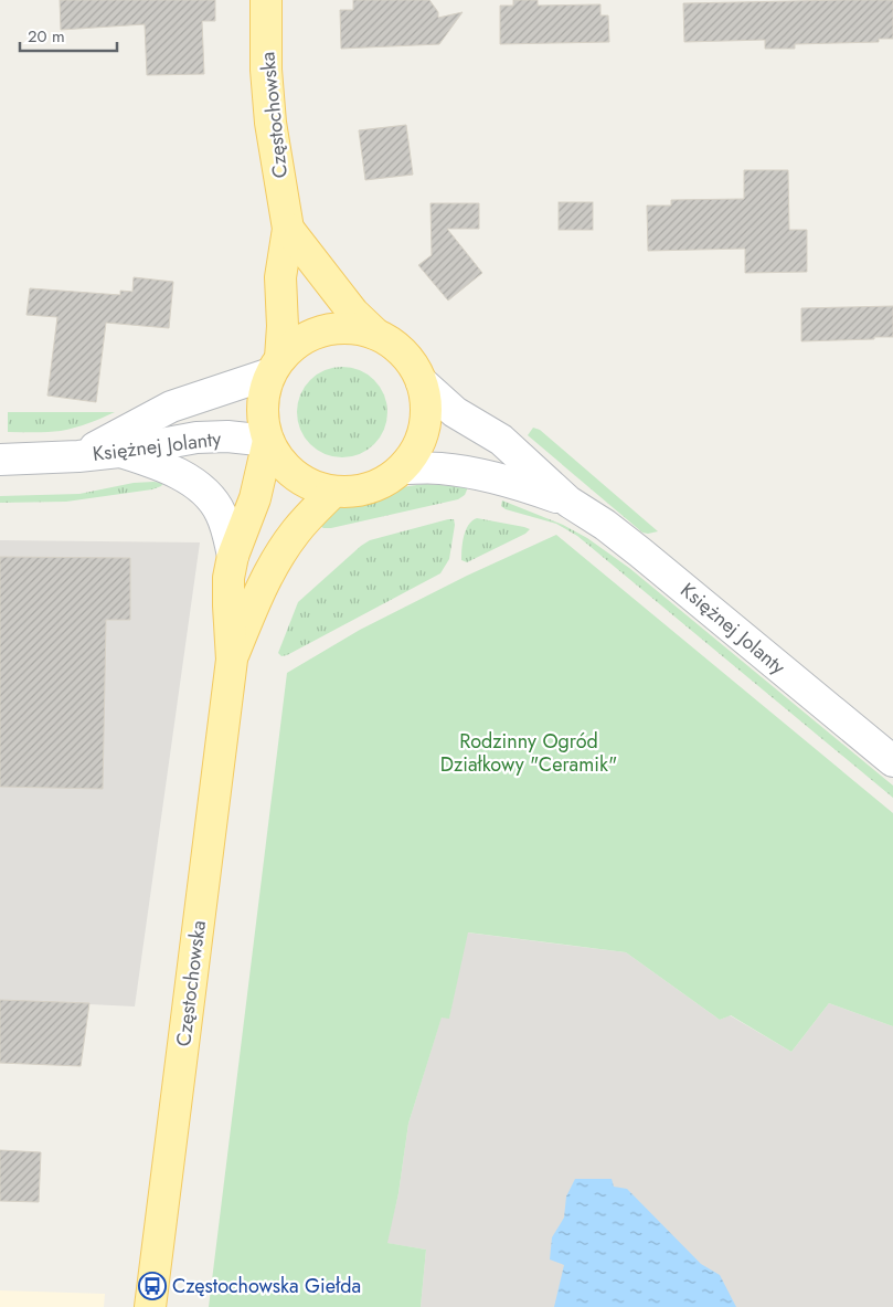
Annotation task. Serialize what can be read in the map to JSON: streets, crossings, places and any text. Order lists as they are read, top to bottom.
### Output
{
  "streets": {
    "main road": ["Częstochowska"],
    "street": ["Księżnej Jolanty"]
  },
  "crossings": [
    ["Częstochowska", "Księżnej Jolanty"]
  ],
  "parks": ["Rodzinny Ogród Działkowy \"Ceramik\""],
  "places": {
    "bus stop": ["Częstochowska Giełda"]
  },
  "scale_bar": "20 m"
}
